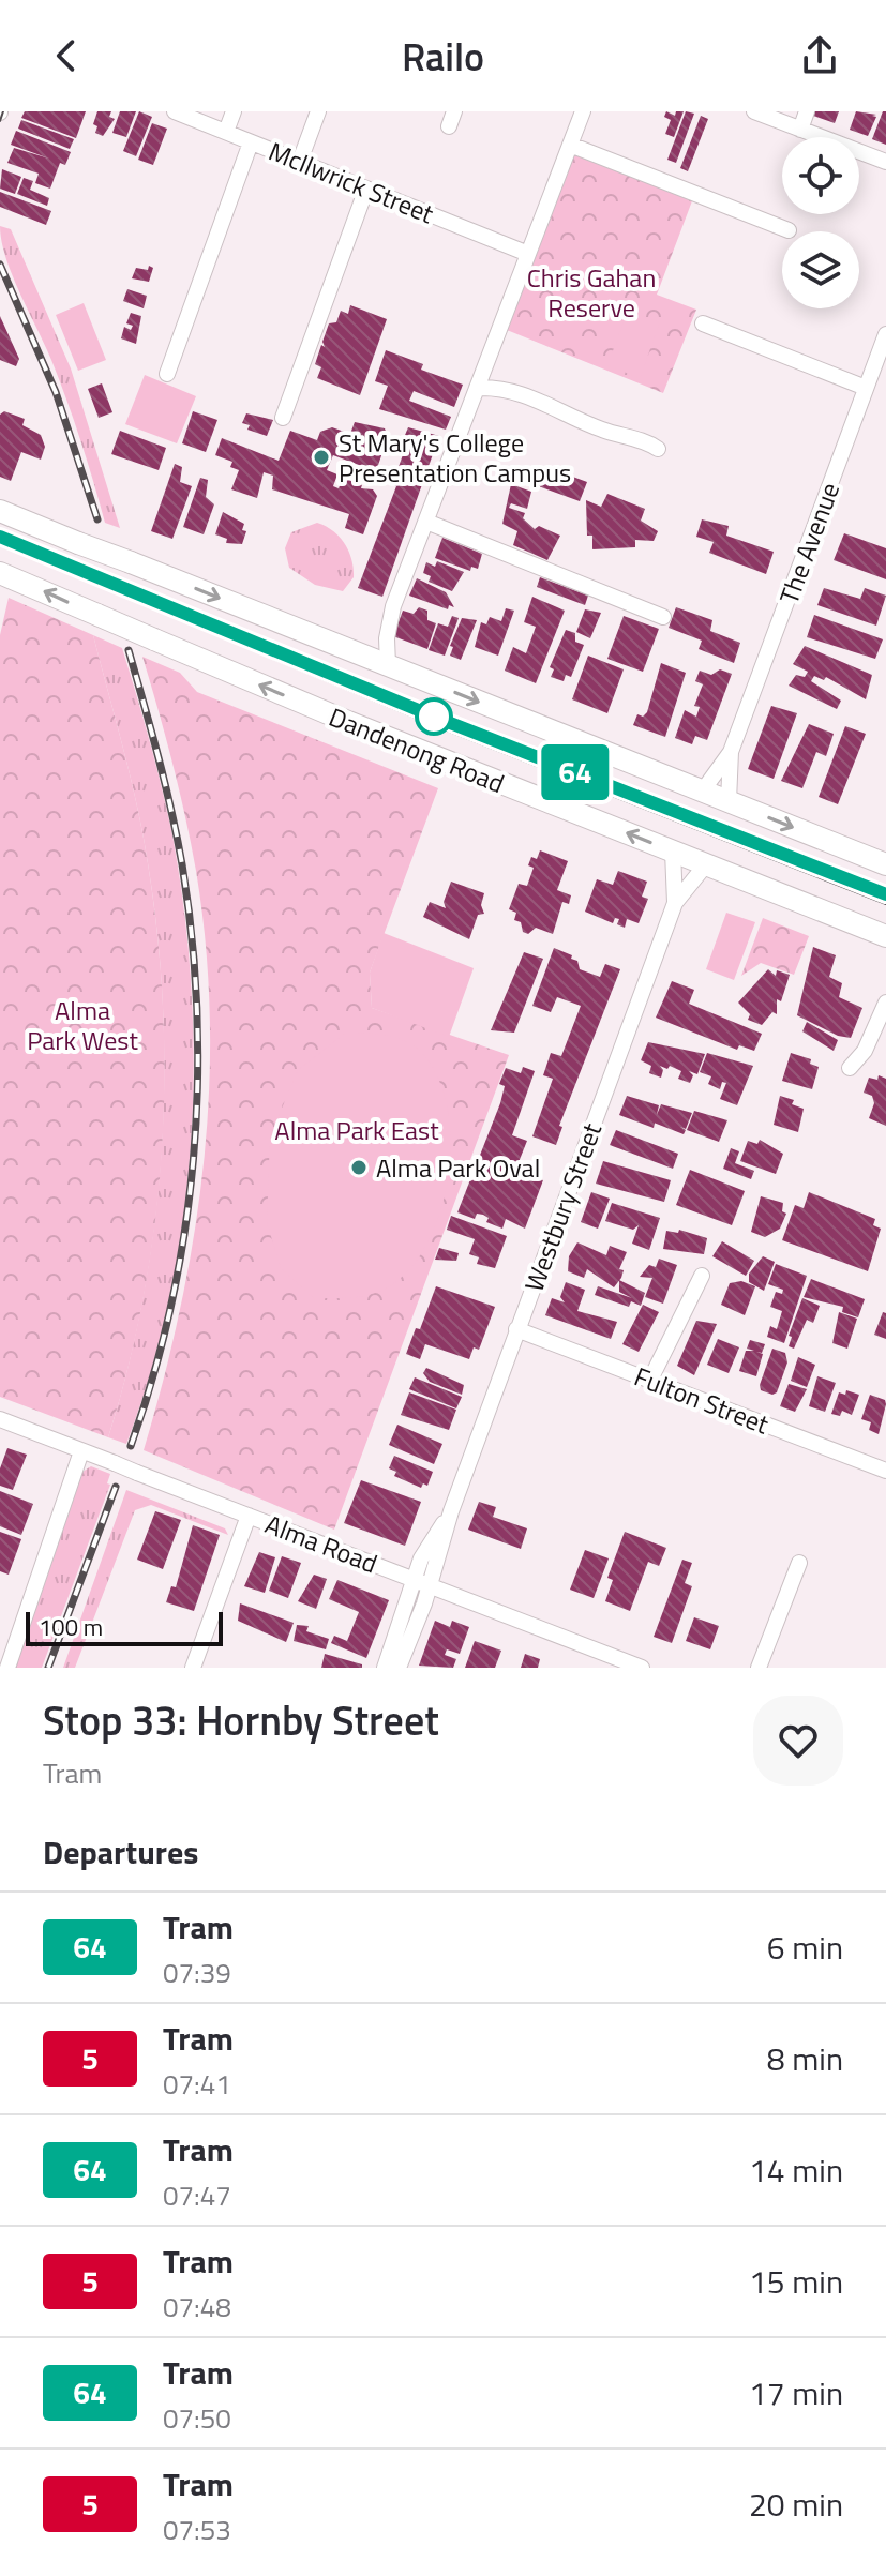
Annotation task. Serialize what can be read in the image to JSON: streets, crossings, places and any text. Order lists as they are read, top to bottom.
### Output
{
  "streets": {
    "highway": ["Dandenong Road"],
    "street": [
      "McIlwrick Street",
      "The Avenue",
      "Westbury Street",
      "Fulton Street",
      "Alma Road"
    ]
  },
  "crossings": [
    ["Dandenong Road", "Westbury Street"],
    ["Westbury Street", "Fulton Street"],
    ["Westbury Street", "Alma Road"]
  ],
  "parks": ["Chris Gahan Reserve", "Alma Park West", "Alma Park East"],
  "places": ["St Mary's College Presentation Campus", "Alma Park Oval"],
  "lines": ["tram line 64"],
  "scale_bar": "100 m",
  "page": {
    "header": "Railo",
    "on_map": "64",
    "scale": "100 m",
    "heading": [
      ["Stop 33: Hornby Street", "Tram"],
      "Departures"
    ],
    "list": [
      {
        "mark": "64",
        "name": "Tram",
        "note": "07:39",
        "value": "6 min"
      },
      {
        "mark": "5",
        "name": "Tram",
        "note": "07:41",
        "value": "8 min"
      },
      {
        "mark": "64",
        "name": "Tram",
        "note": "07:47",
        "value": "14 min"
      },
      {
        "mark": "5",
        "name": "Tram",
        "note": "07:48",
        "value": "15 min"
      },
      {
        "mark": "64",
        "name": "Tram",
        "note": "07:50",
        "value": "17 min"
      },
      {
        "mark": "5",
        "name": "Tram",
        "note": "07:53",
        "value": "20 min"
      }
    ]
  }
}
